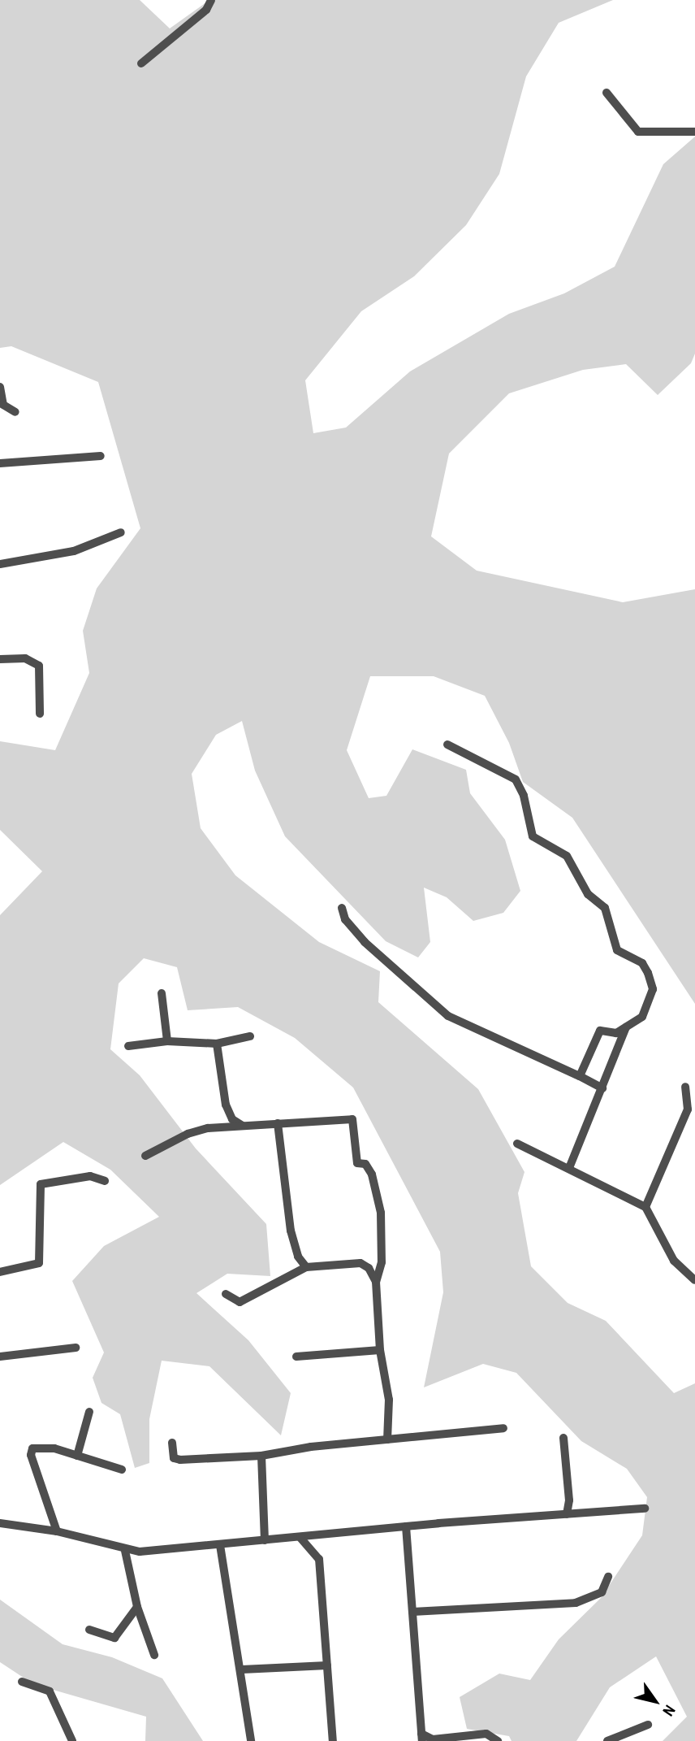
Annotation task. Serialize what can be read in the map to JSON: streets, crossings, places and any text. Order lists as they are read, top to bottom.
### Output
{
  "north": "bottom right"
}
